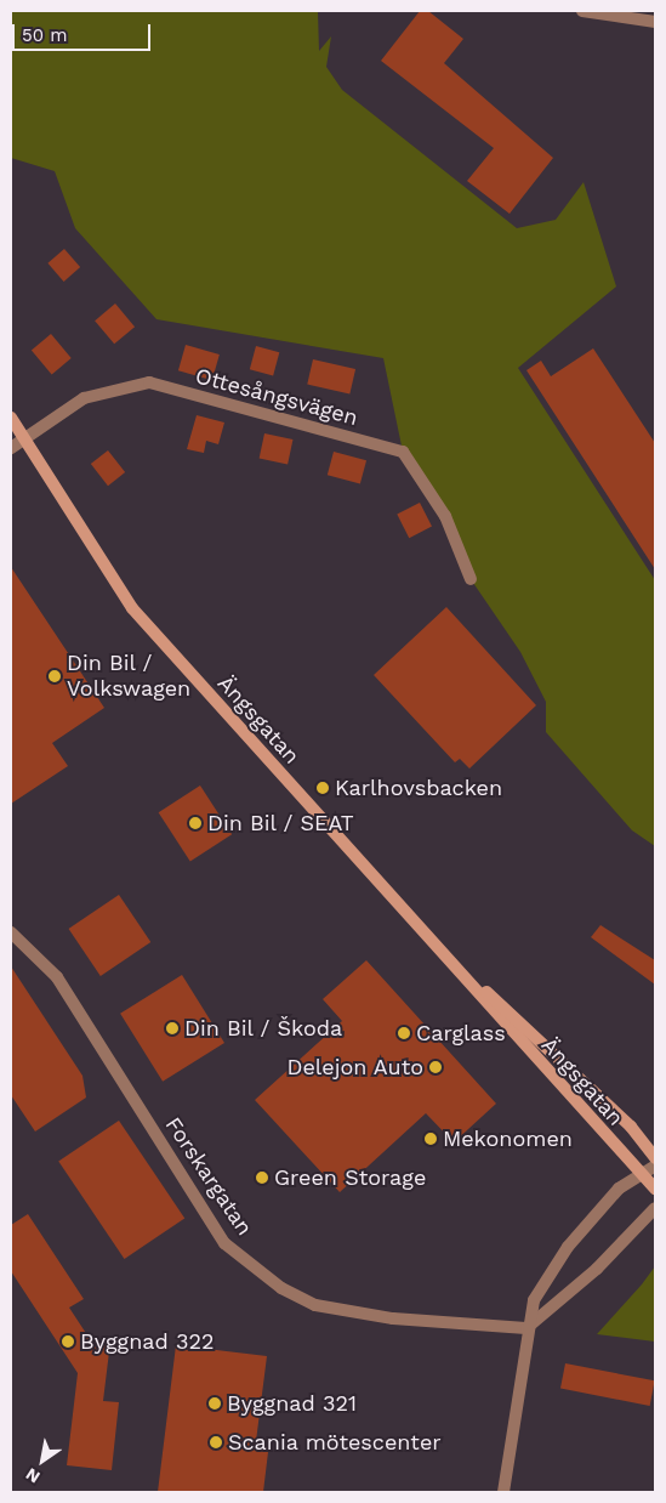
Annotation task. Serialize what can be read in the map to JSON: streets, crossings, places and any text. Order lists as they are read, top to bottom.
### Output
{
  "streets": {
    "main road": ["Ängsgatan"],
    "street": ["Ottesångsvägen", "Forskargatan"]
  },
  "crossings": [
    ["Ottesångsvägen", "Ängsgatan"]
  ],
  "places": [
    "Din Bil / Volkswagen",
    "Karlhovsbacken",
    "Din Bil / SEAT",
    "Din Bil / Škoda",
    "Carglass",
    "Delejon Auto",
    "Mekonomen",
    "Green Storage",
    "Byggnad 322",
    "Byggnad 321",
    "Scania mötescenter"
  ],
  "scale_bar": "50 m",
  "north": "bottom left"
}
